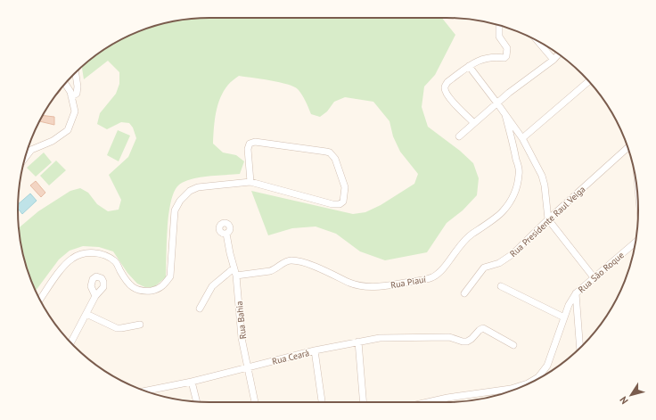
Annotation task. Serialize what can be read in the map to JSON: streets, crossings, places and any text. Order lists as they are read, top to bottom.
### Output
{
  "streets": {
    "street": [
      "Rua Presidente Raul Veiga",
      "Rua São Roque",
      "Rua Piauí",
      "Rua Bahia",
      "Rua Ceará"
    ]
  },
  "crossings": [
    ["Rua Piauí", "Rua Bahia"],
    ["Rua Bahia", "Rua Ceará"]
  ],
  "north": "bottom left"
}
